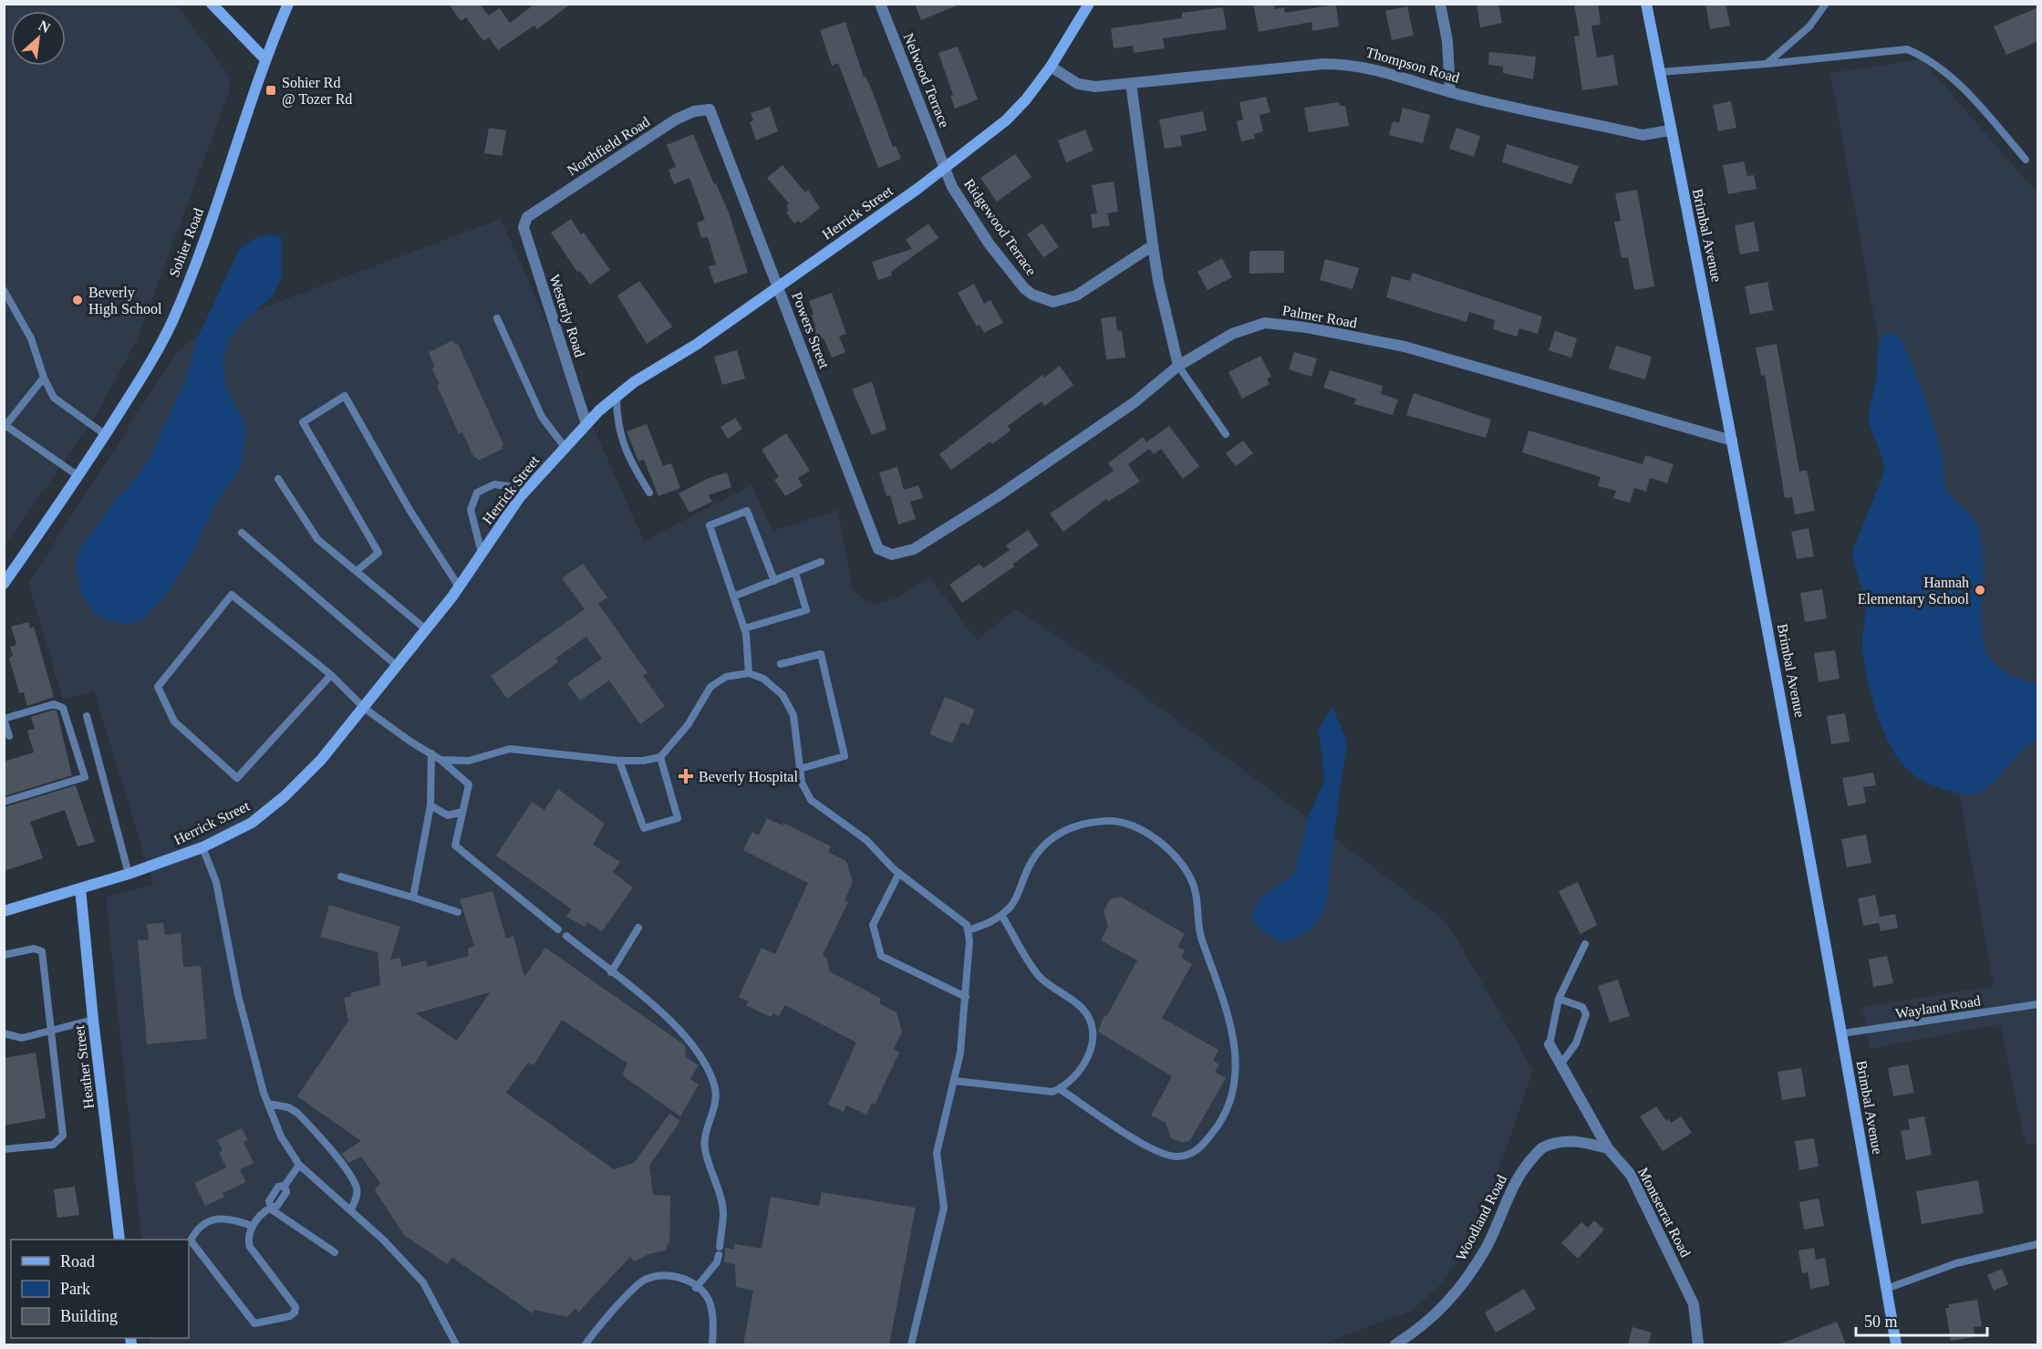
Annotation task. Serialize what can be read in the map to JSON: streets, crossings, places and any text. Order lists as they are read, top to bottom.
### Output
{
  "streets": {
    "main road": [
      "Herrick Street",
      "Brimbal Avenue",
      "Sohier Road",
      "Heather Street"
    ],
    "street": [
      "Thompson Road",
      "Nelwood Terrace",
      "Northfield Road",
      "Ridgewood Terrace",
      "Westerly Road",
      "Palmer Road",
      "Powers Street",
      "Montserrat Road",
      "Woodland Road"
    ],
    "lane": ["Wayland Road"]
  },
  "crossings": [
    ["Thompson Road", "Herrick Street"],
    ["Thompson Road", "Brimbal Avenue"],
    ["Nelwood Terrace", "Herrick Street"],
    ["Nelwood Terrace", "Ridgewood Terrace"],
    ["Northfield Road", "Westerly Road"],
    ["Northfield Road", "Powers Street"],
    ["Herrick Street", "Ridgewood Terrace"],
    ["Herrick Street", "Westerly Road"],
    ["Herrick Street", "Powers Street"],
    ["Herrick Street", "Heather Street"],
    ["Brimbal Avenue", "Palmer Road"],
    ["Brimbal Avenue", "Wayland Road"],
    ["Palmer Road", "Powers Street"],
    ["Montserrat Road", "Woodland Road"]
  ],
  "places": {
    "transit": ["Sohier Rd @ Tozer Rd"],
    "other": ["Beverly High School", "Hannah Elementary School"],
    "health": ["Beverly Hospital"]
  },
  "legend": ["Road", "Park", "Building"],
  "scale_bar": "50 m",
  "north": "top right"
}
